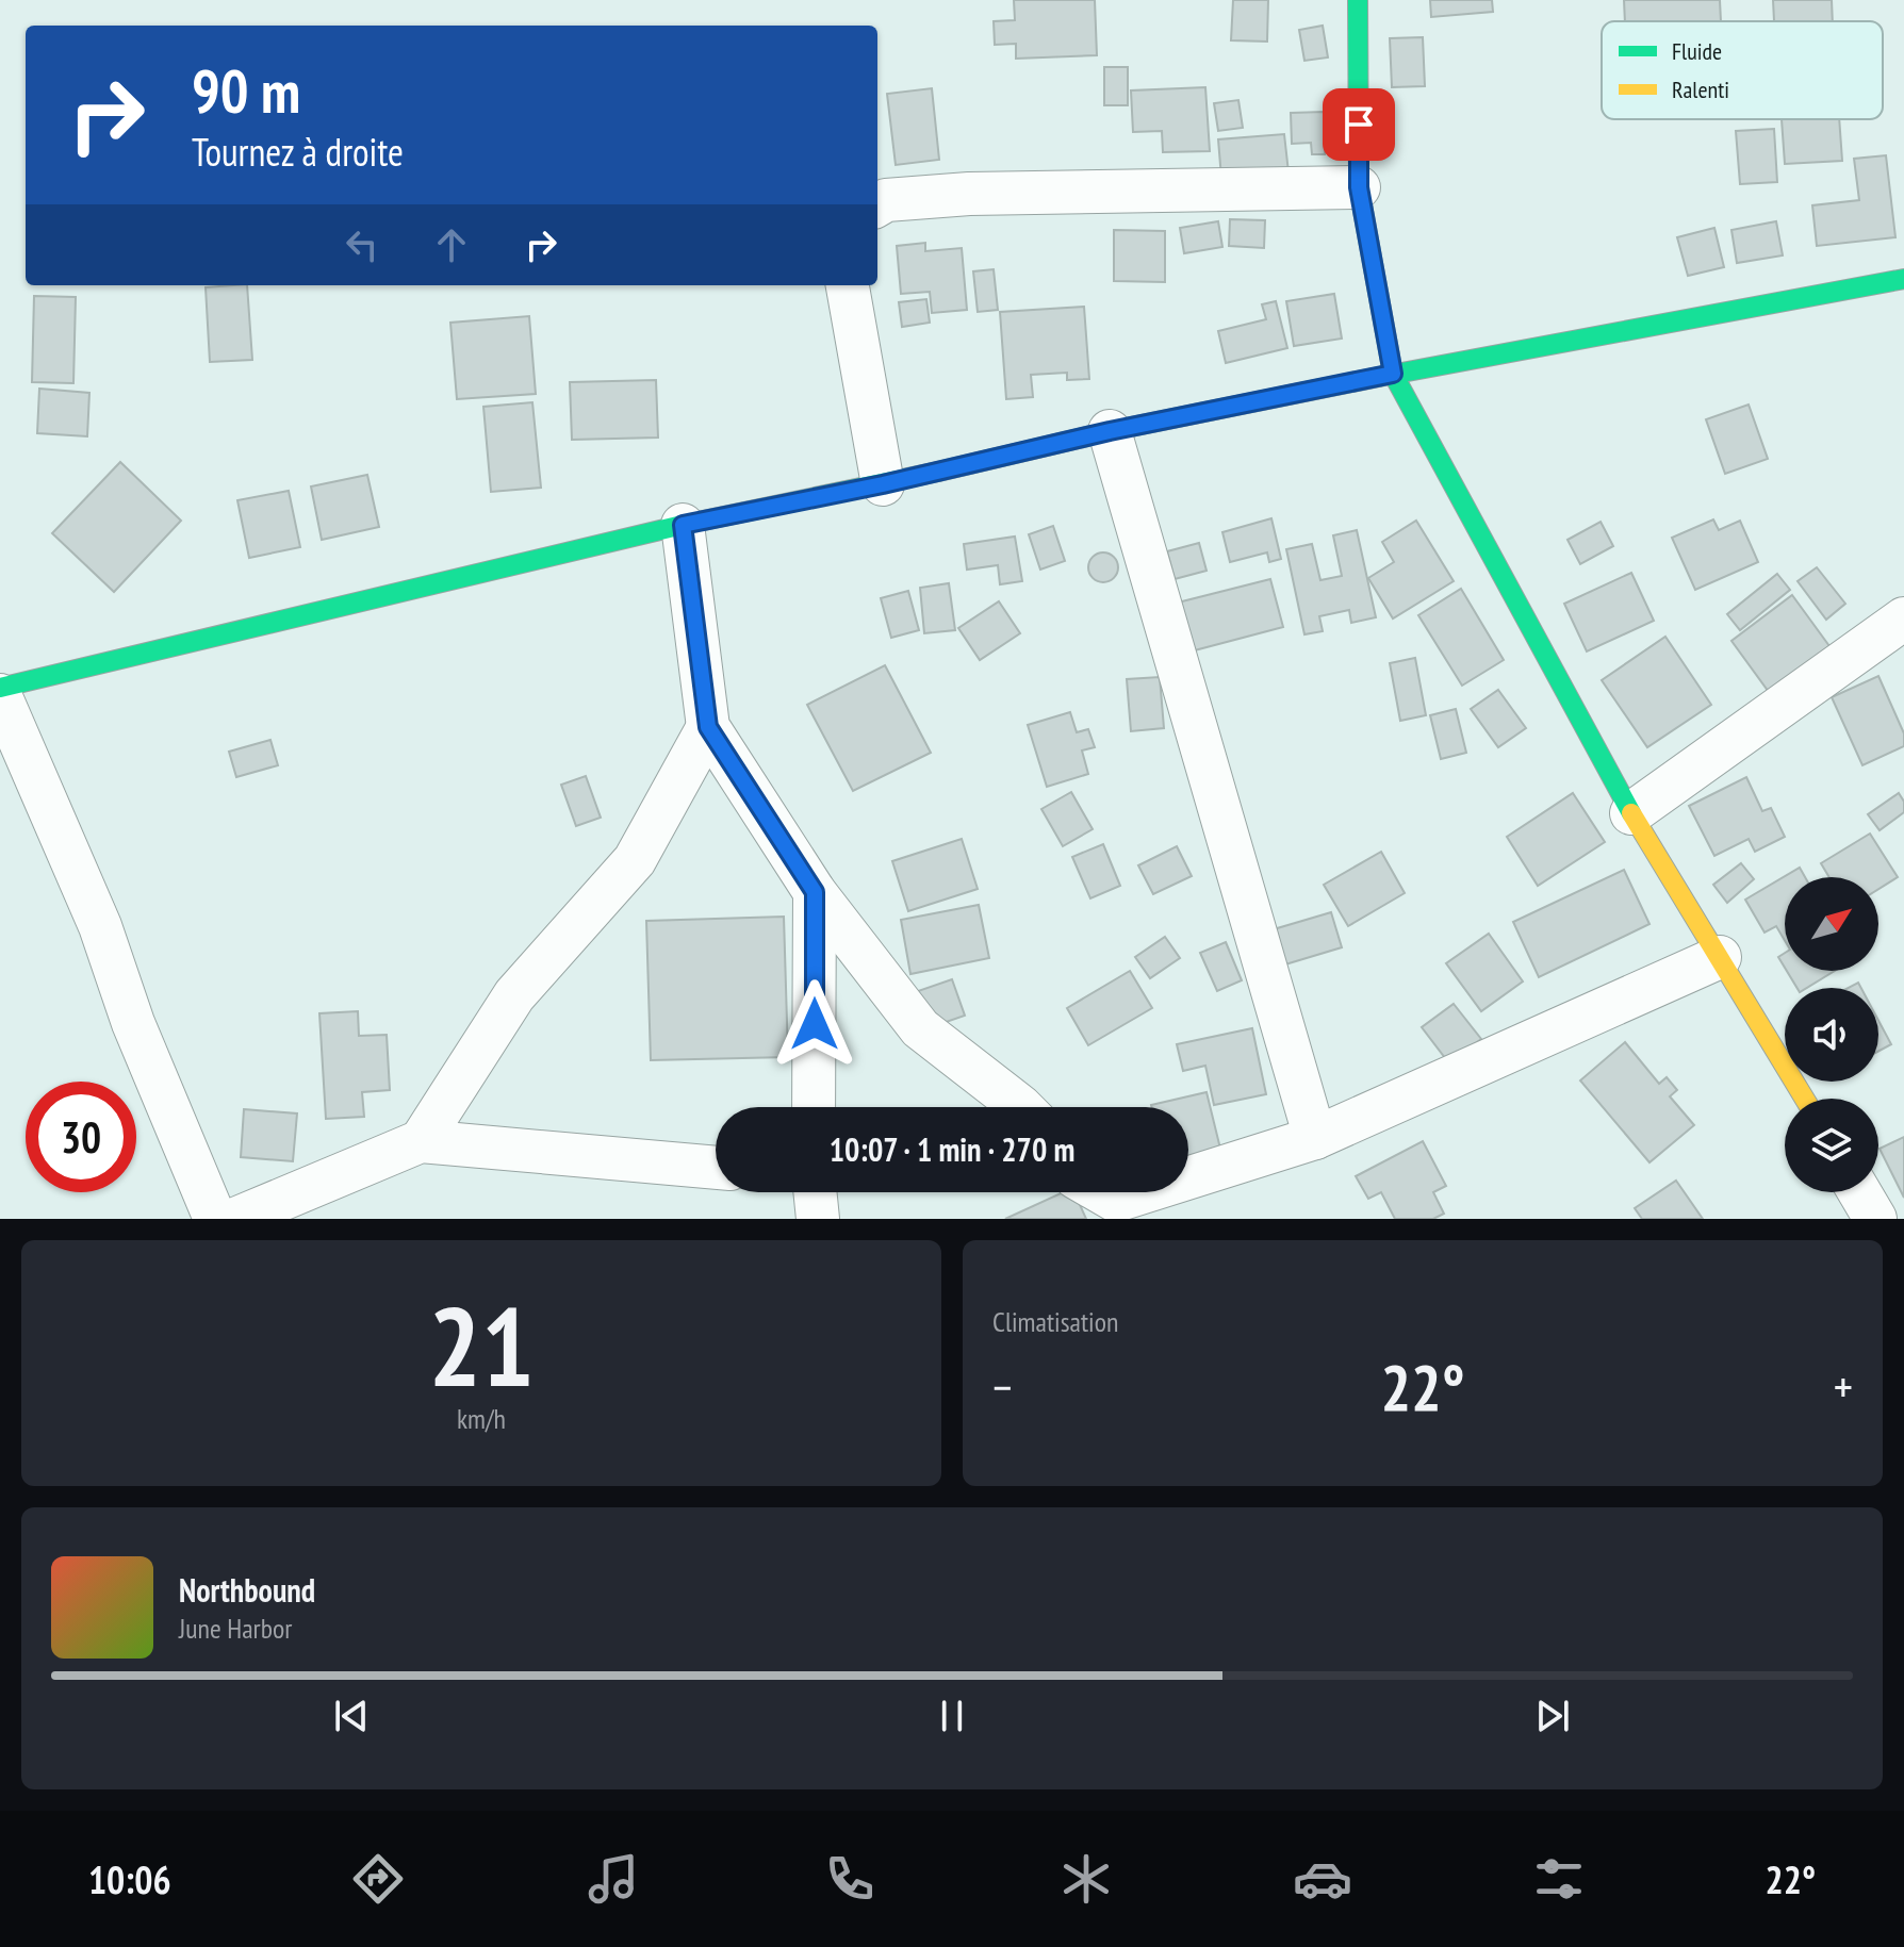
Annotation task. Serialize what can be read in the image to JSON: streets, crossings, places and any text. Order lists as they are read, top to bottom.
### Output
{
  "legend": ["Fluide", "Ralenti"],
  "north": "top right",
  "page": {
    "turn": ["90 m", "Tournez à droite"],
    "limit": "30",
    "trip": "10:07 · 1 min · 270 m",
    "tile": [
      ["21", "km/h"],
      "Climatisation"
    ],
    "heat": ["−", "22°", "+"],
    "song": ["Northbound", "June Harbor"],
    "tabs": ["10:06", "22°"]
  }
}
